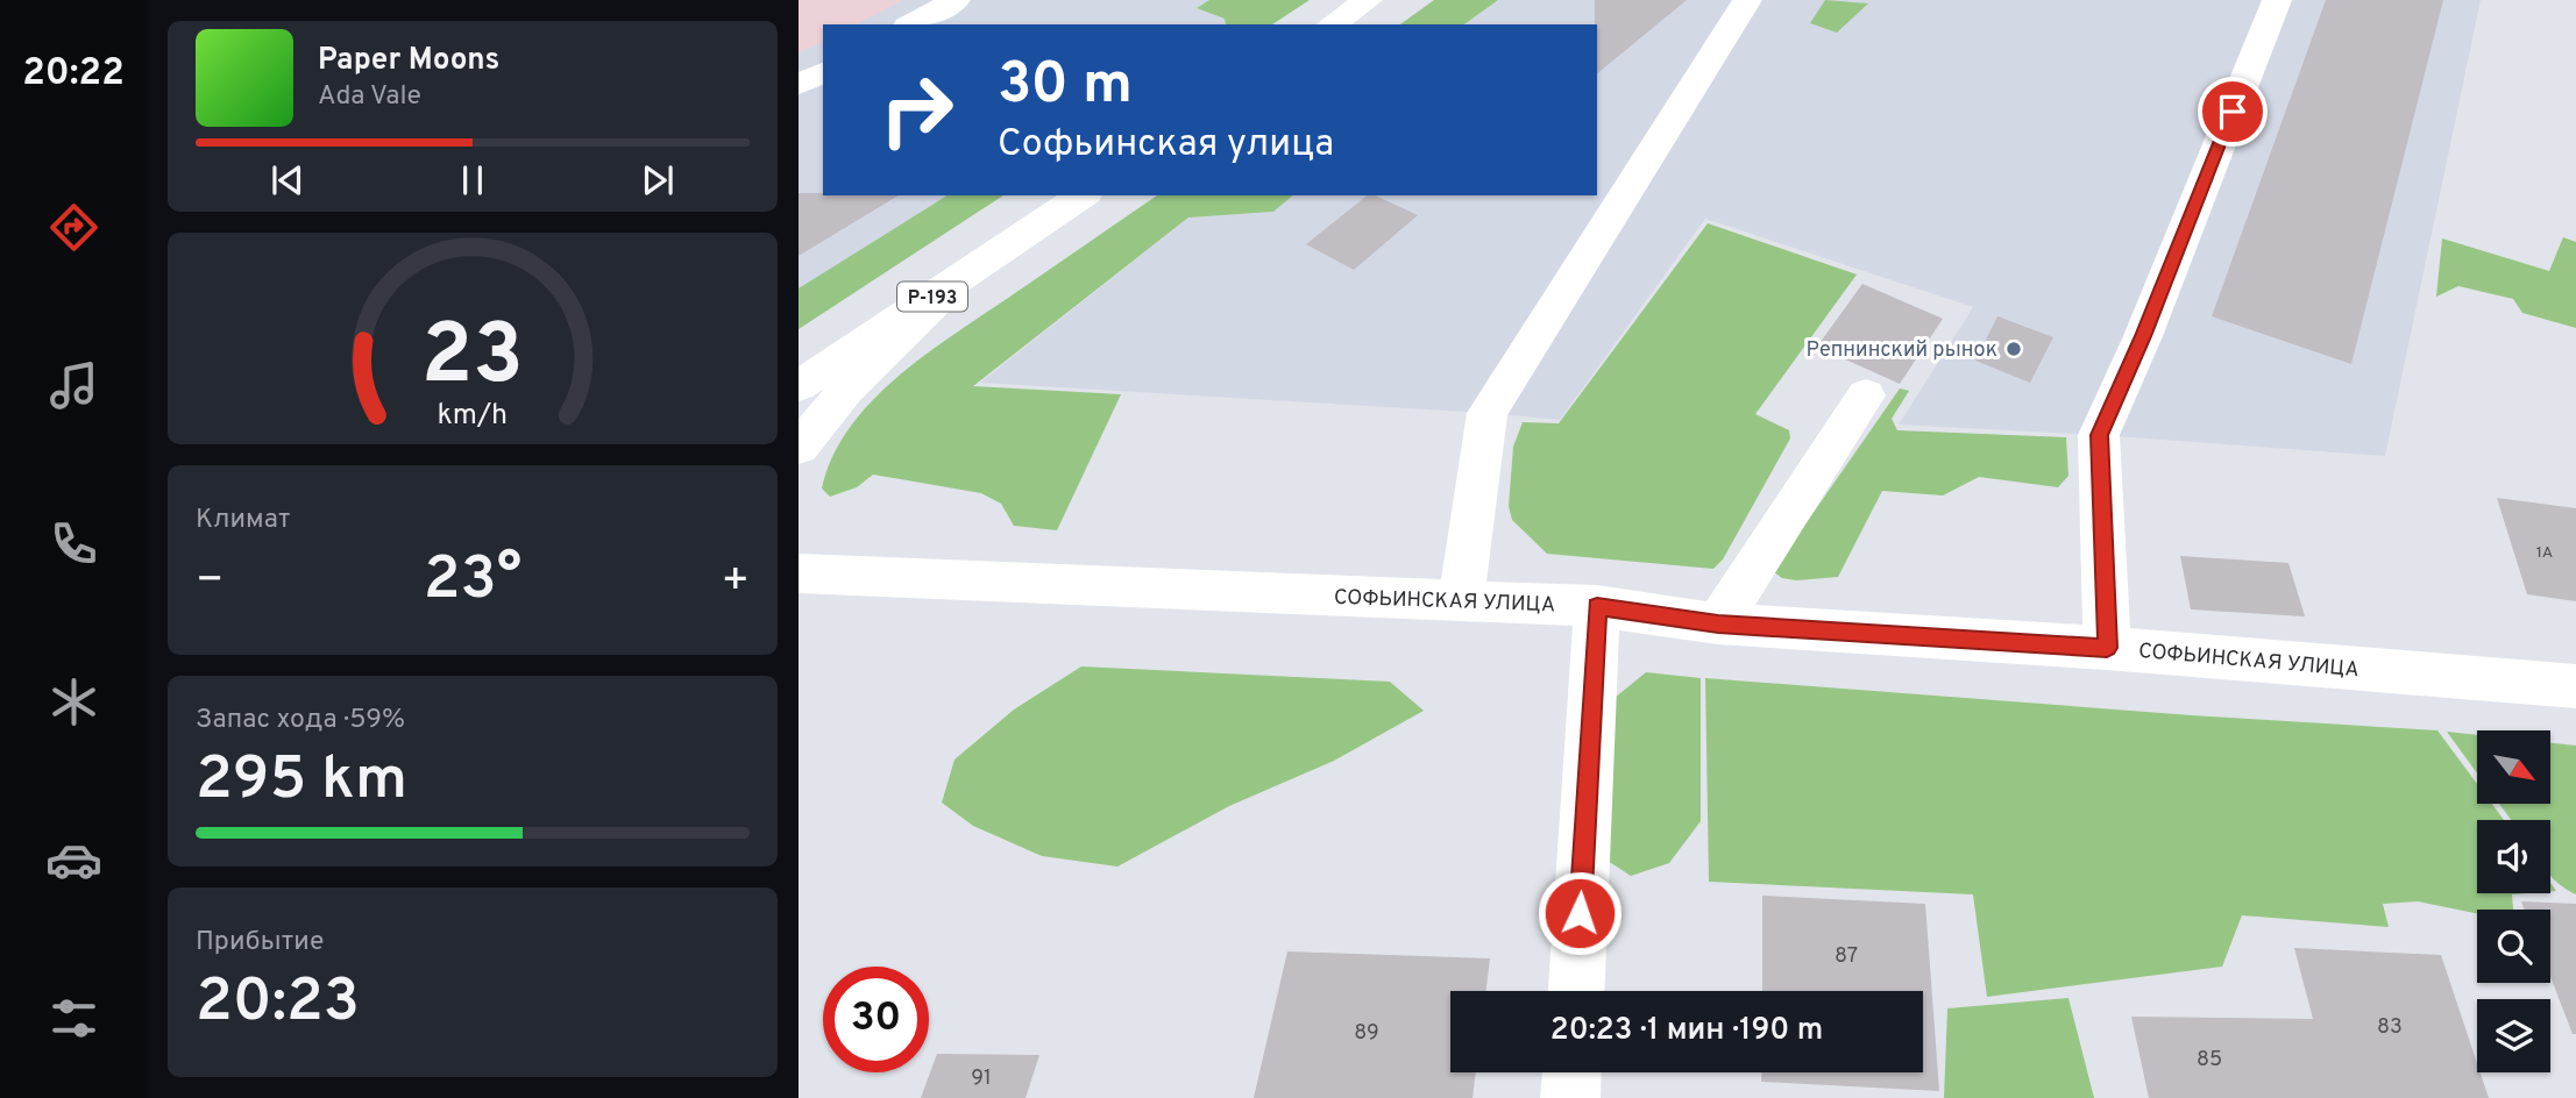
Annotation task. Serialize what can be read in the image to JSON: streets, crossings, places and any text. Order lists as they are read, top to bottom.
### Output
{
  "streets": {
    "main road": ["Р-193", "СОФЬИНСКАЯ УЛИЦА"]
  },
  "places": ["Репнинский рынок"],
  "house_numbers": [
    "1А",
    "87",
    "83",
    "89",
    "85",
    "91"
  ],
  "north": "bottom right",
  "page": {
    "tabs": "20:22",
    "turn": ["30 m", "Софьинская улица"],
    "song": ["Paper Moons", "Ada Vale"],
    "tile": [
      "Климат",
      ["Запас хода · 59%", "295 km"],
      ["Прибытие", "20:23"]
    ],
    "heat": ["−", "23°", "+"],
    "limit": "30",
    "trip": "20:23 · 1 мин · 190 m",
    "gauge": ["23", "km/h"]
  }
}
